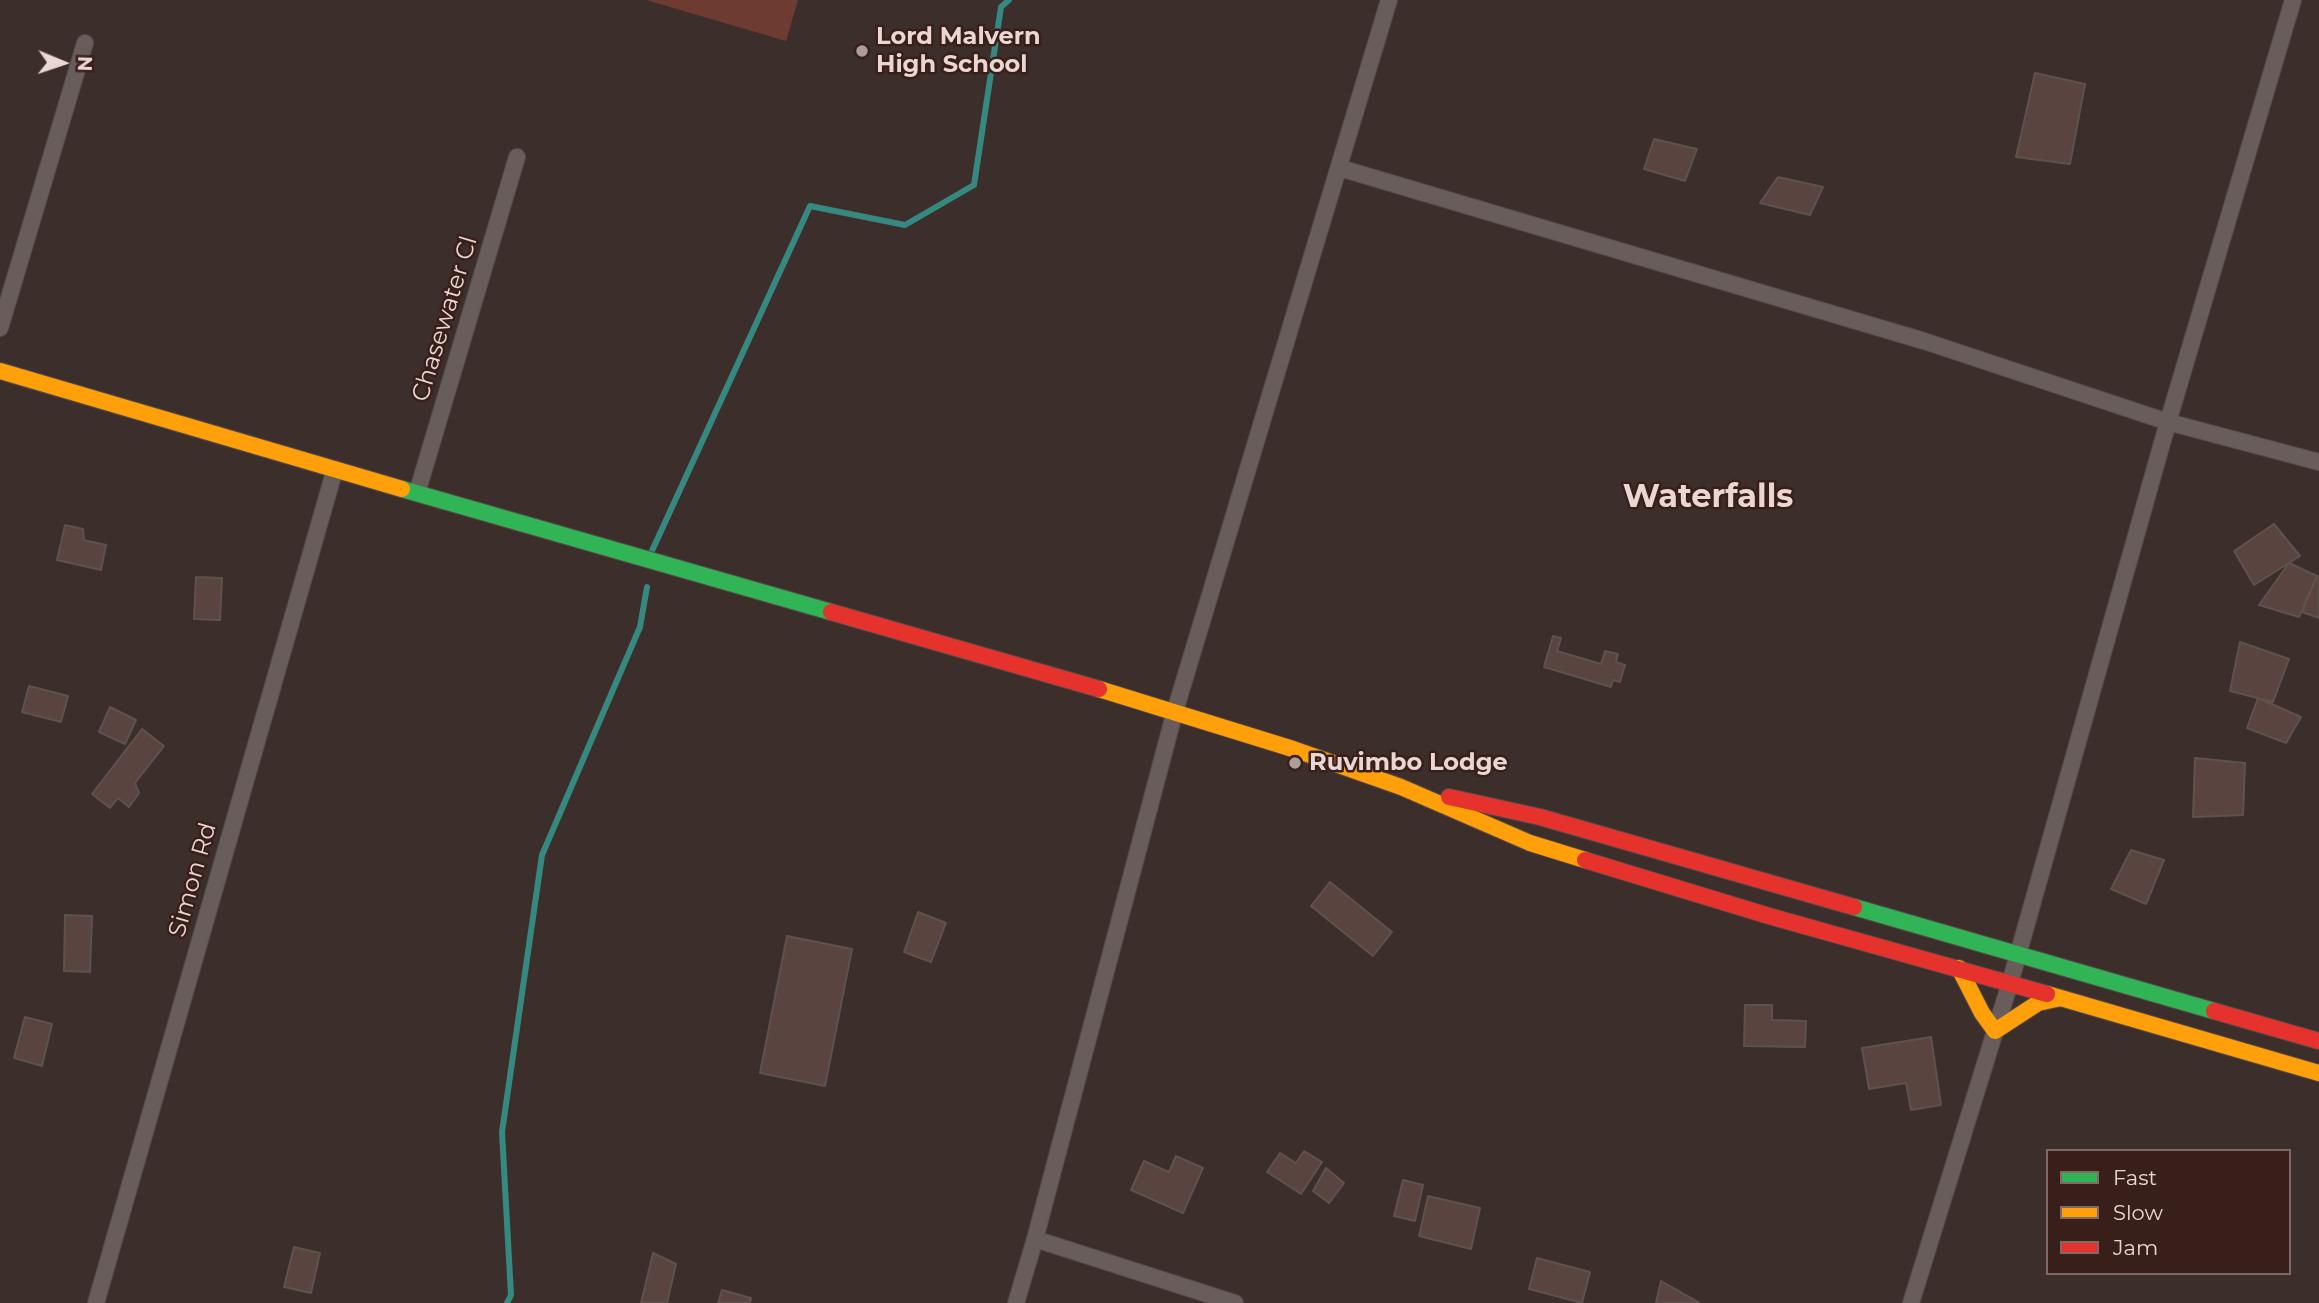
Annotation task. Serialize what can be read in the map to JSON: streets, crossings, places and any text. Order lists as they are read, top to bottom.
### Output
{
  "streets": {
    "street": ["Chasewater Cl", "Simon Rd"]
  },
  "districts": ["Waterfalls"],
  "places": ["Lord Malvern High School", "Ruvimbo Lodge"],
  "legend": ["Fast", "Slow", "Jam"],
  "north": "right"
}
